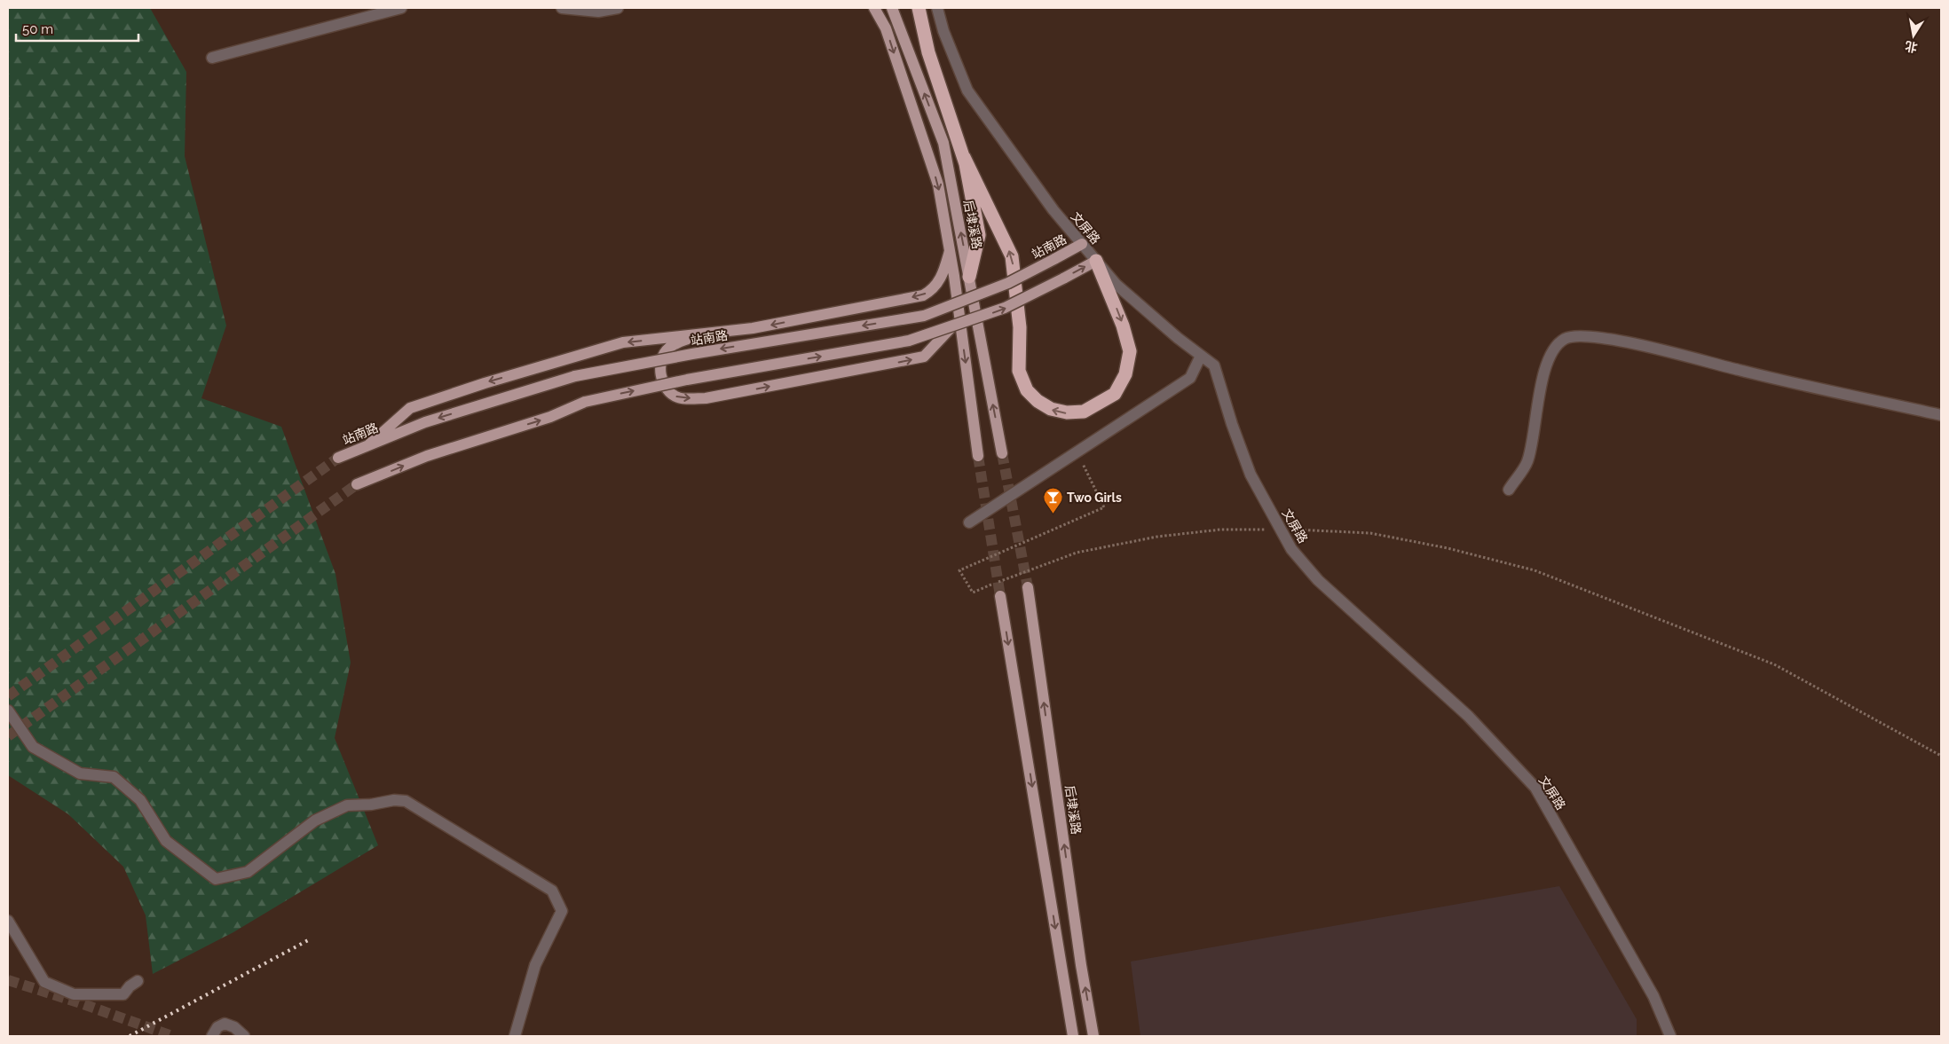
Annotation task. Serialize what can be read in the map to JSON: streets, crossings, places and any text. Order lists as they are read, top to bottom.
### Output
{
  "streets": {
    "main road": ["后埭溪路", "站南路"],
    "street": ["文屏路"]
  },
  "crossings": [
    ["文屏路", "站南路"]
  ],
  "places": {
    "bar": ["Two Girls"]
  },
  "scale_bar": "50 m",
  "north": "bottom"
}
